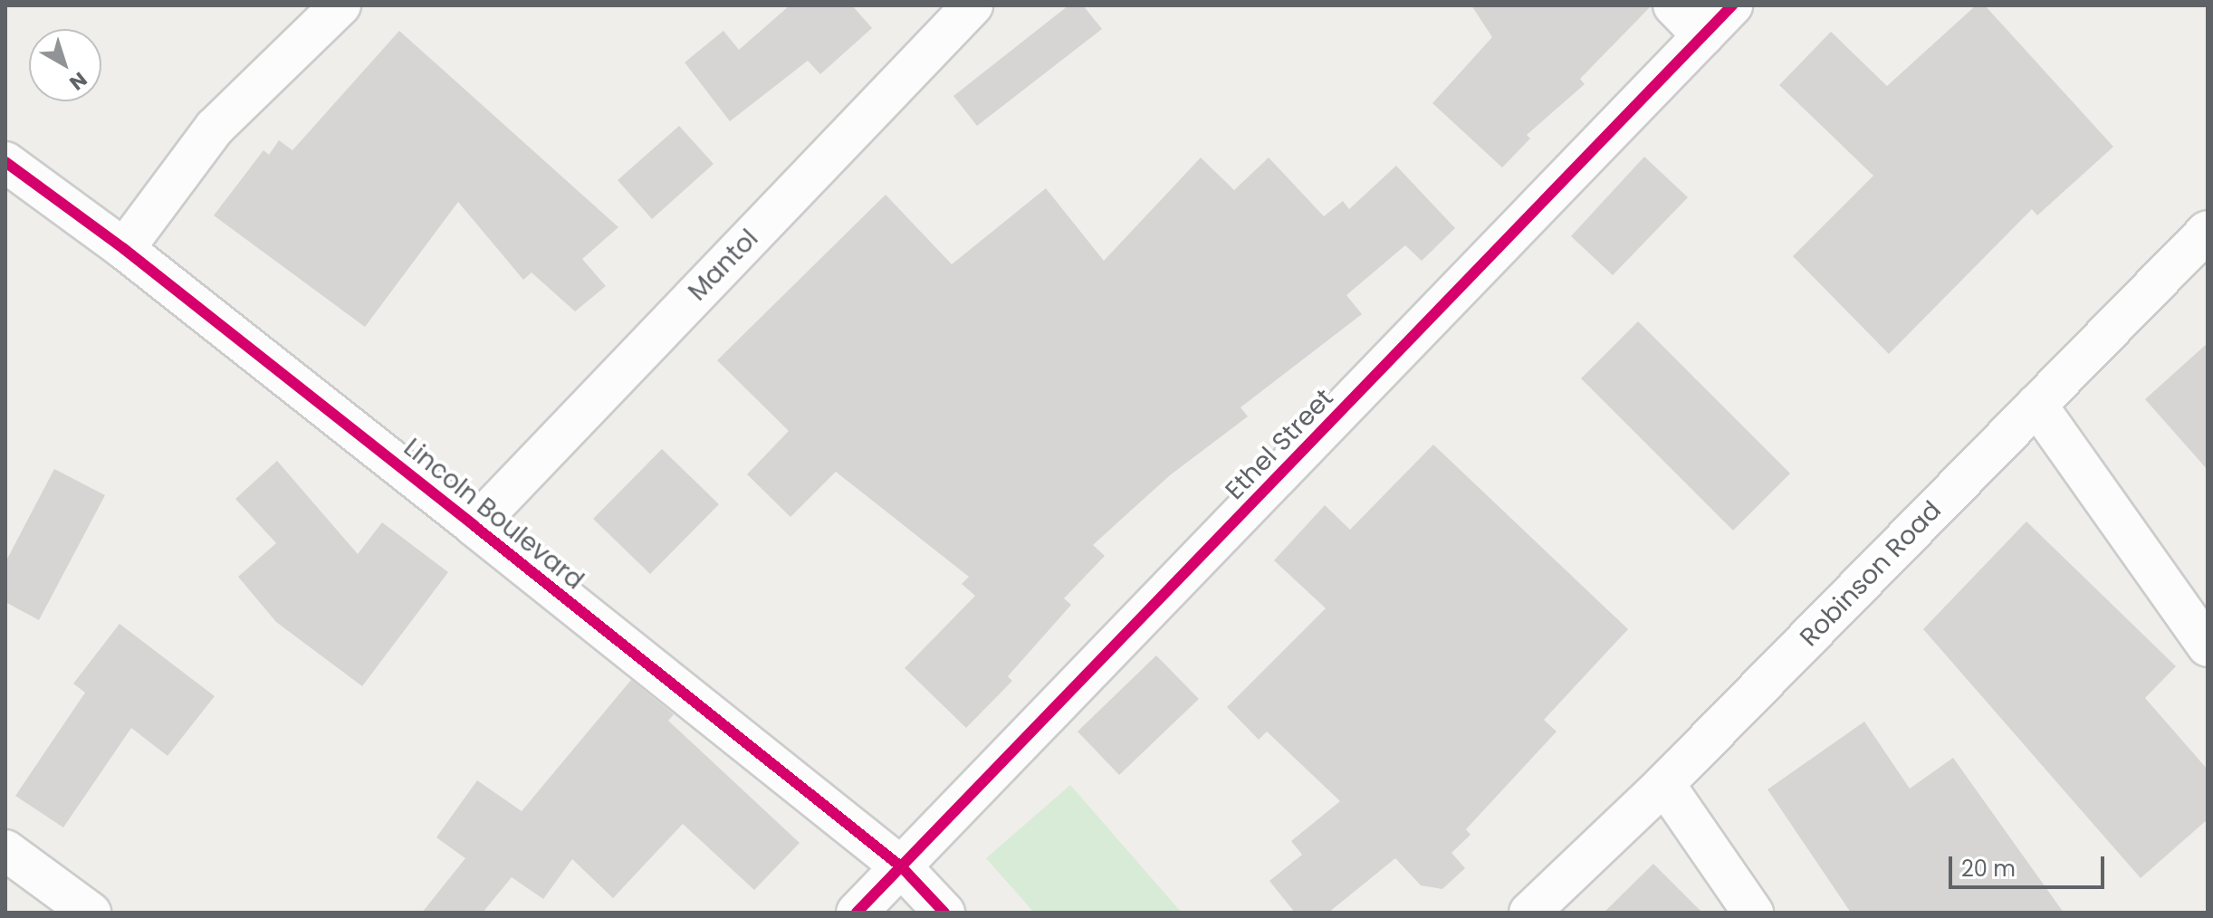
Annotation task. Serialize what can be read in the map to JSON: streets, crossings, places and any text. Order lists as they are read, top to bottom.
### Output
{
  "streets": {
    "street": [
      "Mantol",
      "Ethel Street",
      "Lincoln Boulevard",
      "Robinson Road"
    ]
  },
  "crossings": [
    ["Mantol", "Lincoln Boulevard"],
    ["Ethel Street", "Lincoln Boulevard"]
  ],
  "scale_bar": "20 m",
  "north": "bottom right"
}
